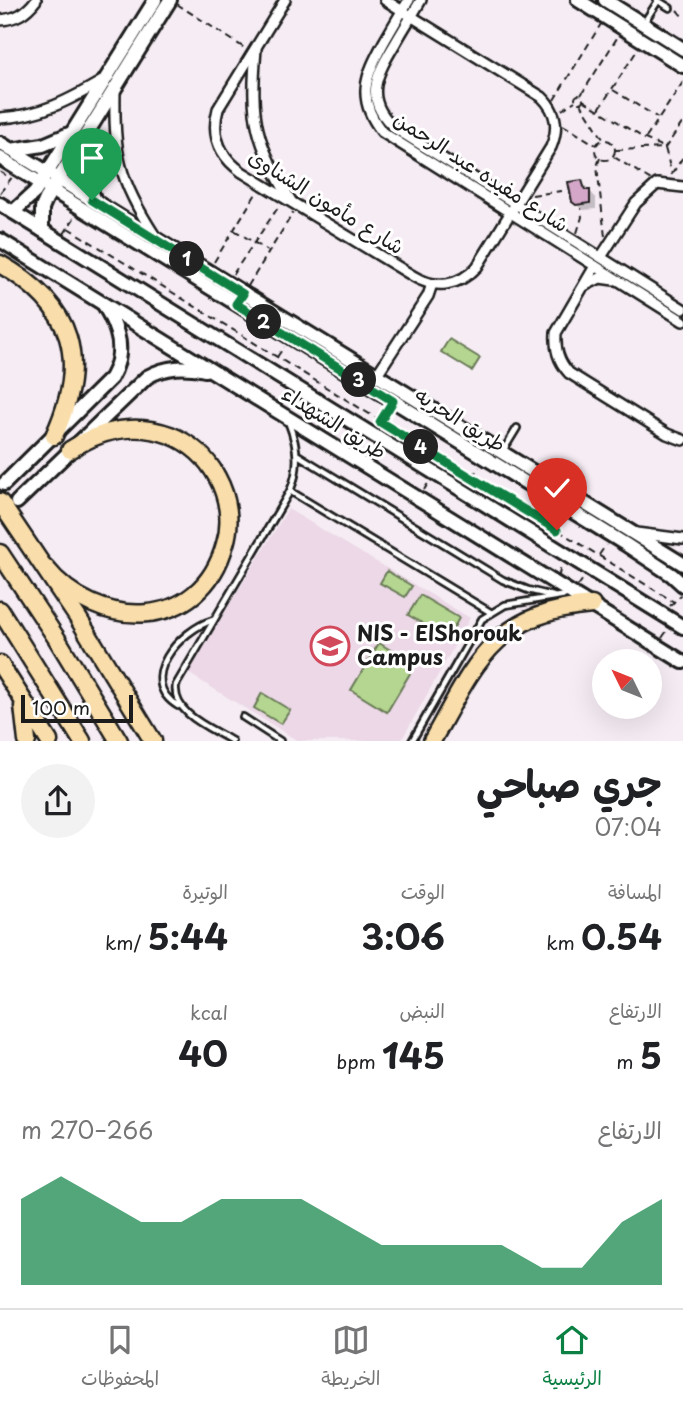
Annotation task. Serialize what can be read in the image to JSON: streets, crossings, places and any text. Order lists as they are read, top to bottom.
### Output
{
  "streets": {
    "street": [
      "شارع مفيده عبد الرحمن",
      "شارع مأمون الشناوى",
      "طريق الحريه",
      "طريق الشهداء"
    ]
  },
  "places": {
    "school or university": ["NIS - ElShorouk Campus"]
  },
  "scale_bar": "100 m",
  "north": "top left",
  "page": {
    "pins": [
      "1",
      "2",
      "3",
      "4"
    ],
    "scale": "100 m",
    "heading": ["جري صباحي", "07:04"],
    "stats": [
      ["المسافة", "0.54 km"],
      ["الوقت", "3:06"],
      ["الوتيرة", "5:44 /km"],
      ["الارتفاع", "5 m"],
      ["النبض", "145 bpm"],
      ["kcal", "40"]
    ],
    "chart": ["الارتفاع", "266–270 m"],
    "tabs": ["الرئيسية", "الخريطة", "المحفوظات"]
  }
}
